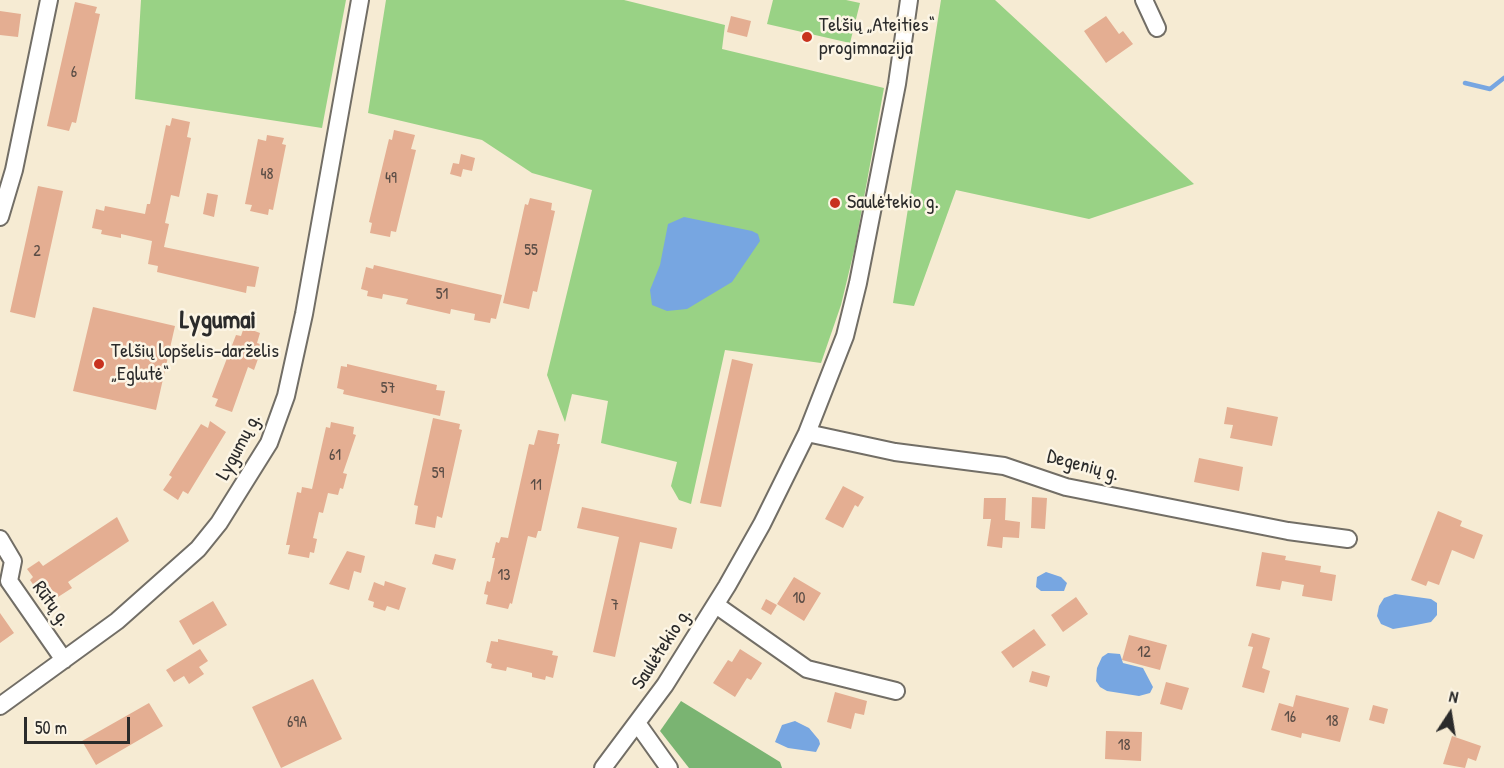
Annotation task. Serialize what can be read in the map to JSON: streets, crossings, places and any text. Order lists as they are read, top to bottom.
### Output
{
  "streets": {
    "street": [
      "Lygumų g.",
      "Degenių g.",
      "Rūtų g.",
      "Saulėtekio g."
    ]
  },
  "crossings": [
    ["Lygumų g.", "Rūtų g."],
    ["Degenių g.", "Saulėtekio g."]
  ],
  "districts": ["Lygumai"],
  "places": ["Telšių „Ateities“ progimnazija", "Saulėtekio g.", "Telšių lopšelis-darželis „Eglutė“"],
  "house_numbers": [
    "6",
    "48",
    "49",
    "55",
    "2",
    "51",
    "57",
    "61",
    "59",
    "11",
    "13",
    "10",
    "7",
    "12",
    "16",
    "18",
    "69A",
    "18"
  ],
  "scale_bar": "50 m",
  "north": "top"
}
